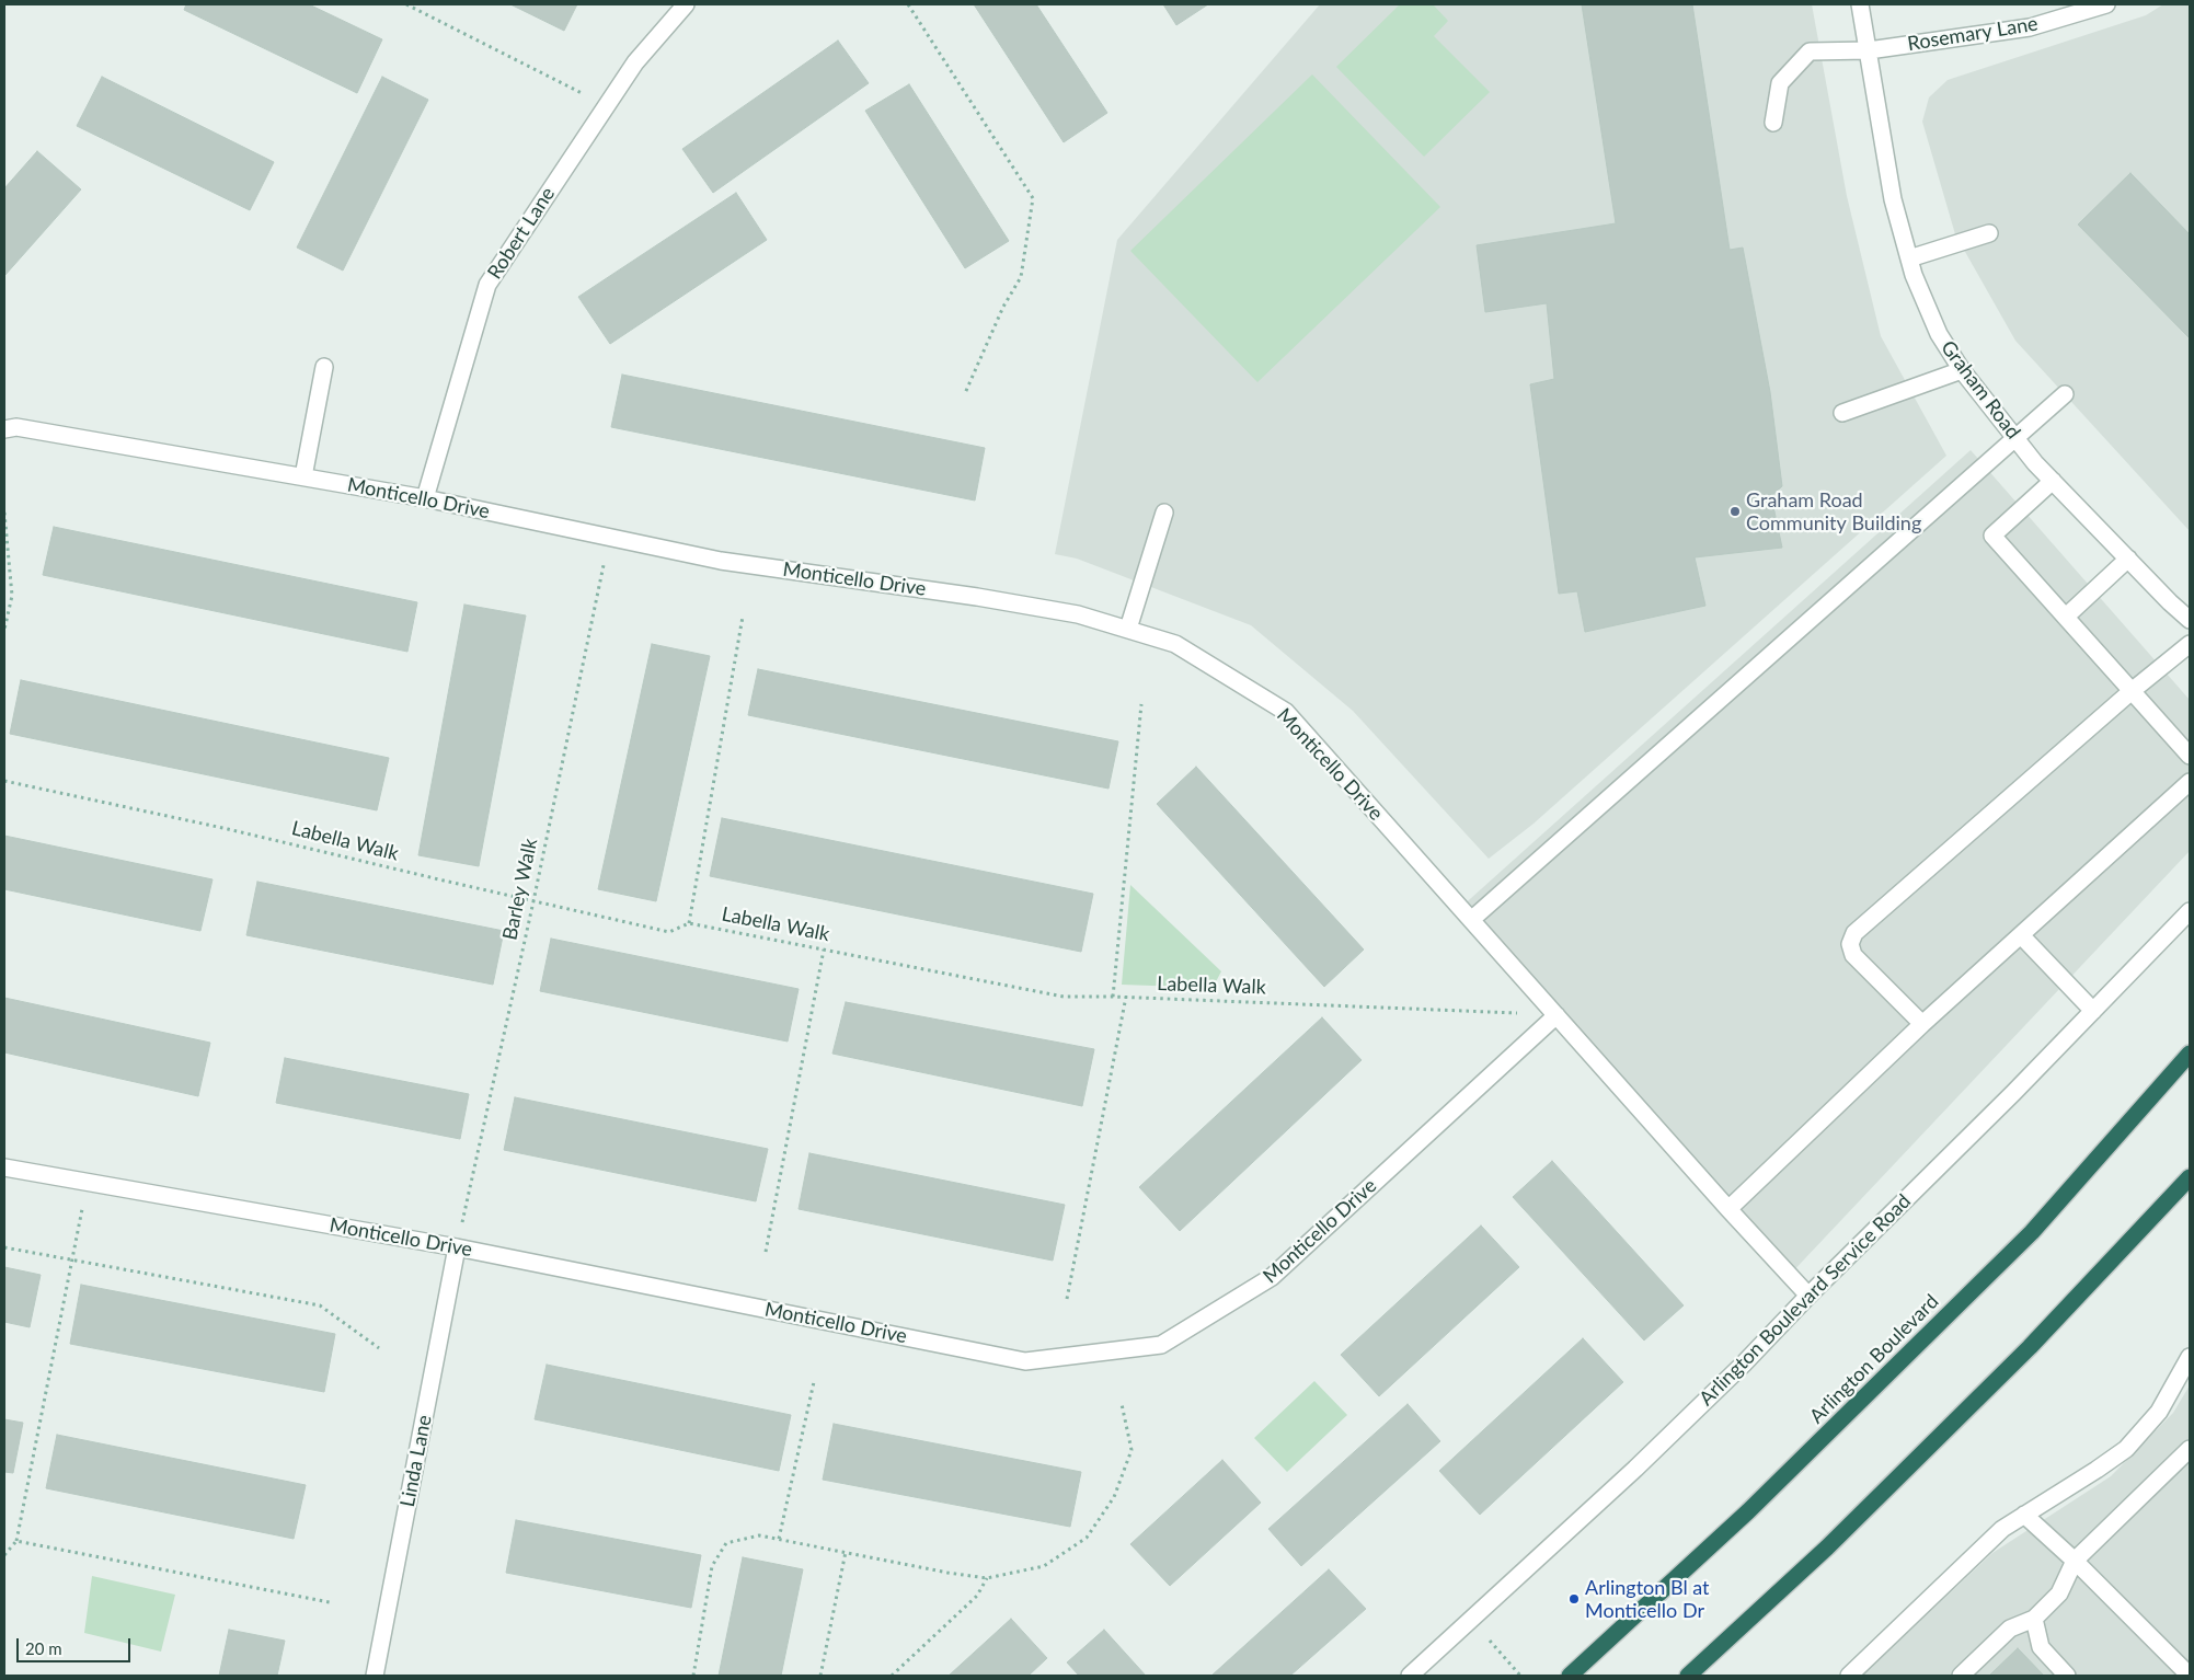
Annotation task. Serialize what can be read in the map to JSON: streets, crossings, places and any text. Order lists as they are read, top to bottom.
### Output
{
  "streets": {
    "highway": ["Arlington Boulevard"],
    "street": [
      "Rosemary Lane",
      "Robert Lane",
      "Graham Road",
      "Monticello Drive",
      "Arlington Boulevard Service Road",
      "Linda Lane"
    ],
    "path": ["Labella Walk", "Barley Walk"]
  },
  "crossings": [
    ["Rosemary Lane", "Graham Road"],
    ["Robert Lane", "Monticello Drive"],
    ["Monticello Drive", "Labella Walk"],
    ["Monticello Drive", "Barley Walk"],
    ["Monticello Drive", "Arlington Boulevard Service Road"],
    ["Monticello Drive", "Linda Lane"],
    ["Labella Walk", "Barley Walk"],
    ["Barley Walk", "Linda Lane"]
  ],
  "places": ["Graham Road Community Building", "Arlington Bl at Monticello Dr"],
  "scale_bar": "20 m"
}
